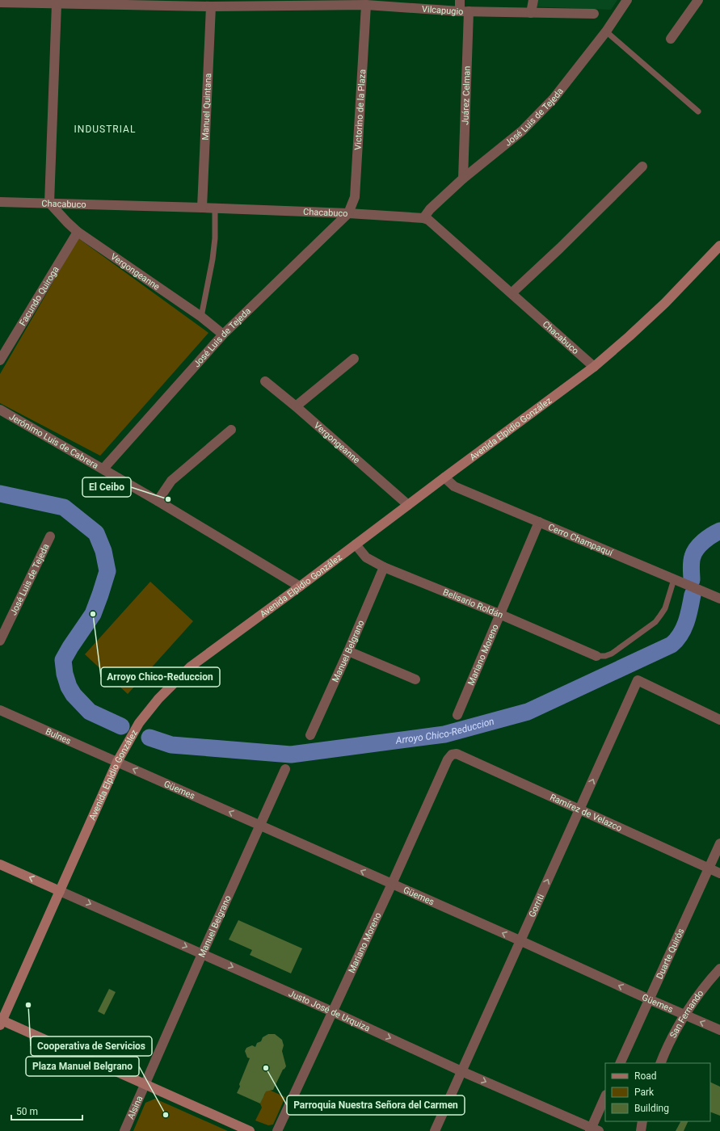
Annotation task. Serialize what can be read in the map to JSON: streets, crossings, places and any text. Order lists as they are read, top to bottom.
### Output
{
  "streets": {
    "main road": ["Avenida Elpidio González"],
    "street": [
      "Vilcapugio",
      "Juárez Celman",
      "Manuel Quintana",
      "Victorino de la Plaza",
      "José Luis de Tejeda",
      "Chacabuco",
      "Vergongeanne",
      "Facundo Quiroga",
      "Jerónimo Luis de Cabrera",
      "Cerro Champaquí",
      "Belisario Roldán",
      "Manuel Belgrano",
      "Mariano Moreno",
      "Bulnes",
      "Güemes",
      "Ramírez de Velazco",
      "Gorriti",
      "Duarte Quirós",
      "Justo José de Urquiza",
      "San Fernando",
      "Alsina"
    ]
  },
  "crossings": [
    ["Vilcapugio", "Juárez Celman"],
    ["Vilcapugio", "Manuel Quintana"],
    ["Vilcapugio", "Victorino de la Plaza"],
    ["Juárez Celman", "José Luis de Tejeda"],
    ["Manuel Quintana", "Chacabuco"],
    ["Victorino de la Plaza", "José Luis de Tejeda"],
    ["Victorino de la Plaza", "Chacabuco"],
    ["José Luis de Tejeda", "Chacabuco"],
    ["José Luis de Tejeda", "Vergongeanne"],
    ["José Luis de Tejeda", "Jerónimo Luis de Cabrera"],
    ["Chacabuco", "Vergongeanne"],
    ["Chacabuco", "Avenida Elpidio González"],
    ["Vergongeanne", "Facundo Quiroga"],
    ["Vergongeanne", "Avenida Elpidio González"],
    ["Avenida Elpidio González", "Jerónimo Luis de Cabrera"],
    ["Avenida Elpidio González", "Cerro Champaquí"],
    ["Avenida Elpidio González", "Belisario Roldán"],
    ["Avenida Elpidio González", "Bulnes"],
    ["Avenida Elpidio González", "Güemes"],
    ["Avenida Elpidio González", "Justo José de Urquiza"],
    ["Cerro Champaquí", "Mariano Moreno"],
    ["Belisario Roldán", "Manuel Belgrano"],
    ["Belisario Roldán", "Mariano Moreno"],
    ["Manuel Belgrano", "Güemes"],
    ["Manuel Belgrano", "Justo José de Urquiza"],
    ["Manuel Belgrano", "Alsina"],
    ["Mariano Moreno", "Güemes"],
    ["Mariano Moreno", "Ramírez de Velazco"],
    ["Mariano Moreno", "Justo José de Urquiza"],
    ["Bulnes", "Güemes"],
    ["Güemes", "Gorriti"],
    ["Güemes", "Duarte Quirós"],
    ["Güemes", "San Fernando"],
    ["Ramírez de Velazco", "Gorriti"],
    ["Ramírez de Velazco", "Duarte Quirós"],
    ["Gorriti", "Justo José de Urquiza"]
  ],
  "one_way": ["Güemes", "Justo José de Urquiza"],
  "districts": ["INDUSTRIAL"],
  "water": ["Arroyo Chico-Reduccion"],
  "places": [
    "El Ceibo",
    "Arroyo Chico-Reduccion",
    "Cooperativa de Servicios",
    "Parroquia Nuestra Señora del Carmen",
    "Plaza Manuel Belgrano"
  ],
  "legend": ["Road", "Park", "Building"],
  "scale_bar": "50 m"
}
